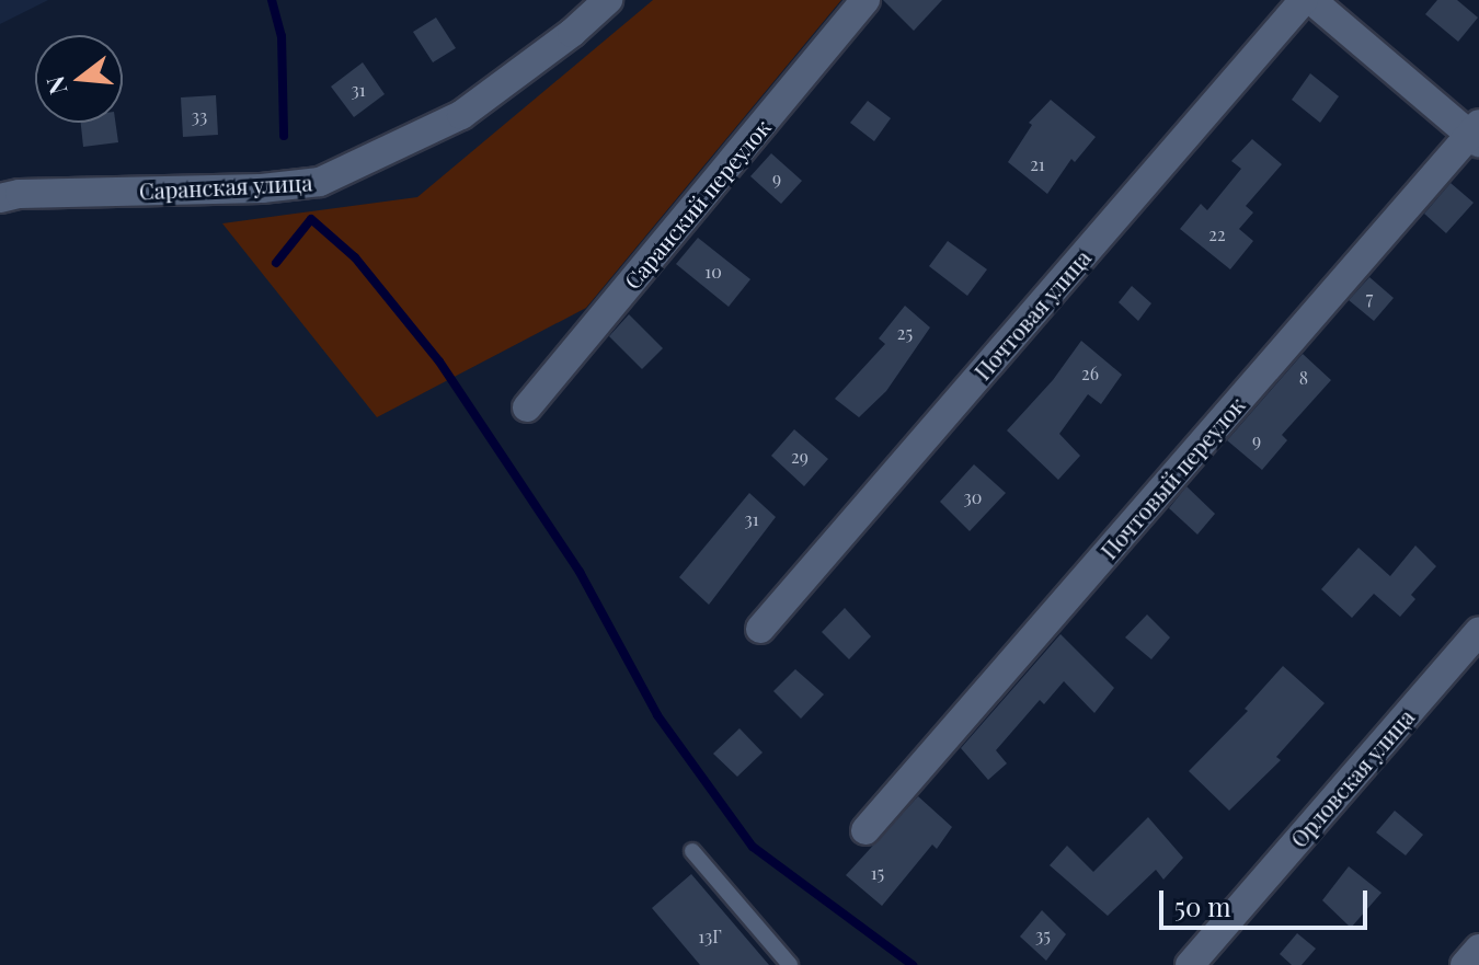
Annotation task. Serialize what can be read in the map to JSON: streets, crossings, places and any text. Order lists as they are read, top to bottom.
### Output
{
  "streets": {
    "street": [
      "Саранская улица",
      "Саранский переулок",
      "Почтовая улица",
      "Почтовый переулок",
      "Орловская улица"
    ]
  },
  "house_numbers": [
    "31",
    "33",
    "21",
    "9",
    "22",
    "10",
    "7",
    "25",
    "26",
    "8",
    "9",
    "29",
    "30",
    "31",
    "15",
    "35",
    "13Г"
  ],
  "scale_bar": "50 m",
  "north": "left"
}
